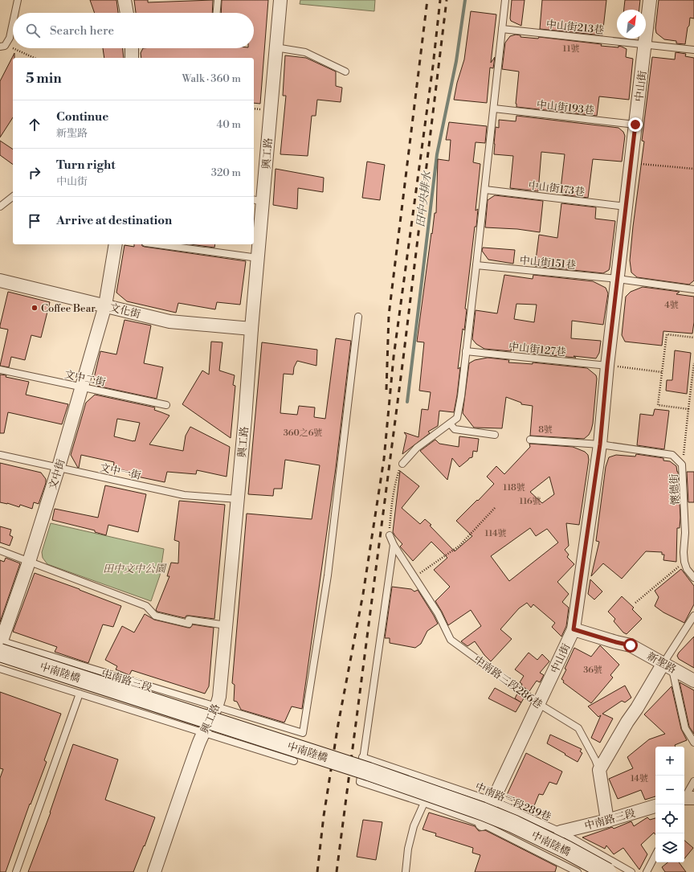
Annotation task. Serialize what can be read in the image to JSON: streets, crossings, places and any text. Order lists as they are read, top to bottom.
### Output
{
  "streets": {
    "main road": ["中南陸橋"],
    "street": [
      "中山街",
      "興工路",
      "文化街",
      "文中街",
      "新聖路",
      "中南路三段",
      "中南路三段286巷"
    ],
    "lane": [
      "中山街213巷",
      "中山街193巷",
      "中山街173巷",
      "中山街151巷",
      "中山街127巷",
      "文中二街",
      "文中一街",
      "懷德街",
      "中南路三段289巷"
    ]
  },
  "crossings": [
    ["中山街213巷", "中山街"],
    ["中山街", "中山街193巷"],
    ["中山街", "中山街173巷"],
    ["中山街", "中山街151巷"],
    ["中山街", "中山街127巷"],
    ["中山街", "懷德街"],
    ["中山街", "新聖路"],
    ["中山街", "中南路三段286巷"],
    ["中山街", "中南路三段289巷"],
    ["興工路", "文化街"],
    ["興工路", "文中一街"],
    ["興工路", "中南路三段"],
    ["文化街", "文中街"],
    ["文中二街", "文中街"],
    ["文中一街", "文中街"],
    ["文中街", "中南陸橋"],
    ["文中街", "中南路三段"],
    ["中南陸橋", "中南路三段"],
    ["中南路三段", "中南路三段286巷"],
    ["中南路三段", "中南路三段289巷"]
  ],
  "water": ["田中央排水"],
  "parks": ["田中文中公園"],
  "places": ["Coffee Bear"],
  "house_numbers": [
    "11號",
    "4號",
    "8號",
    "360之6號",
    "118號",
    "116號",
    "114號",
    "36號",
    "14號"
  ],
  "north": "top right",
  "page": {
    "search": "Search here",
    "heading": ["5 min", "Walk · 360 m"],
    "list": [
      ["Continue", "新聖路", "40 m"],
      ["Turn right", "中山街", "320 m"],
      "Arrive at destination"
    ],
    "map_buttons": ["+", "−"]
  }
}
